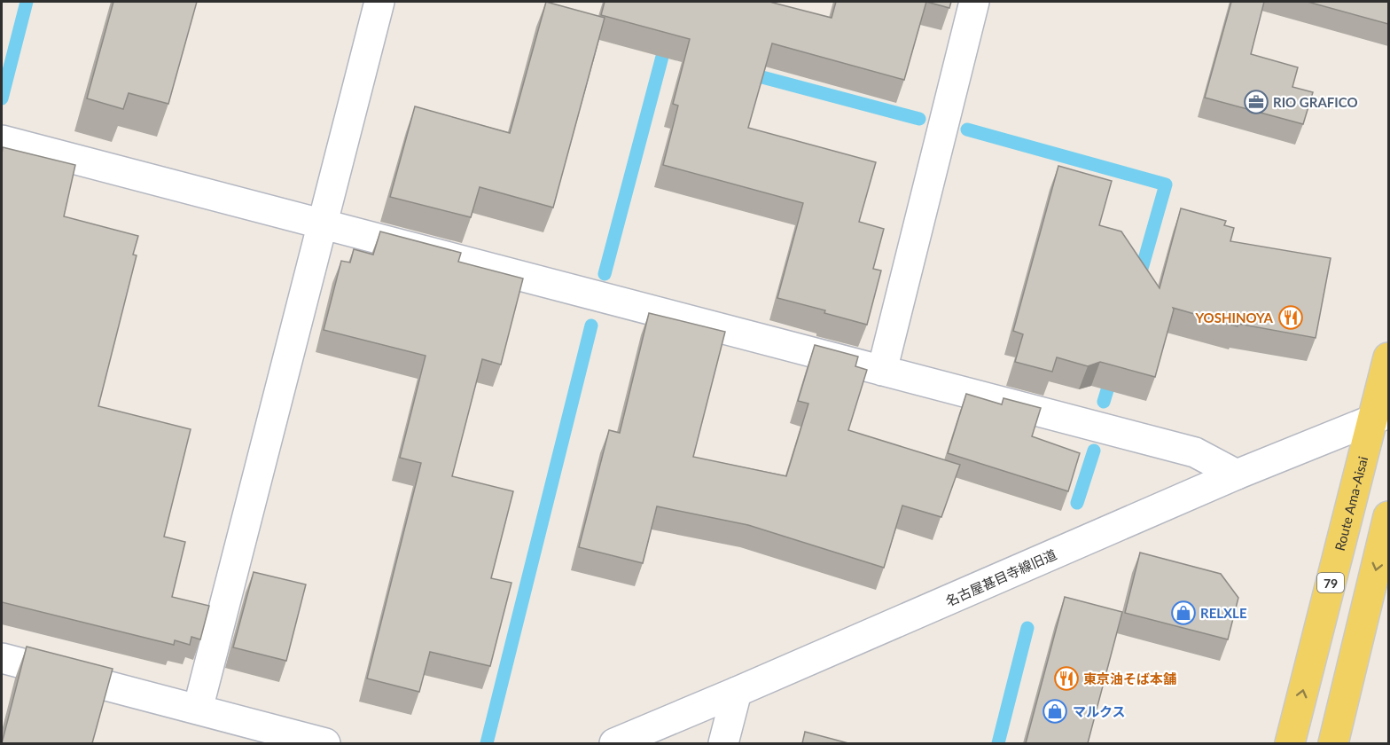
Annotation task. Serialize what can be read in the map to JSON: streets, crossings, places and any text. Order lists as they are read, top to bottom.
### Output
{
  "streets": {
    "main road": ["Route Ama-Aisai", "79"],
    "street": ["名古屋甚目寺線旧道"]
  },
  "crossings": [
    ["Route Ama-Aisai", "名古屋甚目寺線旧道"]
  ],
  "places": {
    "office": ["RIO GRAFICO"],
    "restaurant": ["YOSHINOYA", "東京油そば本舗"],
    "shop": ["RELXLE", "マルクス"]
  }
}
